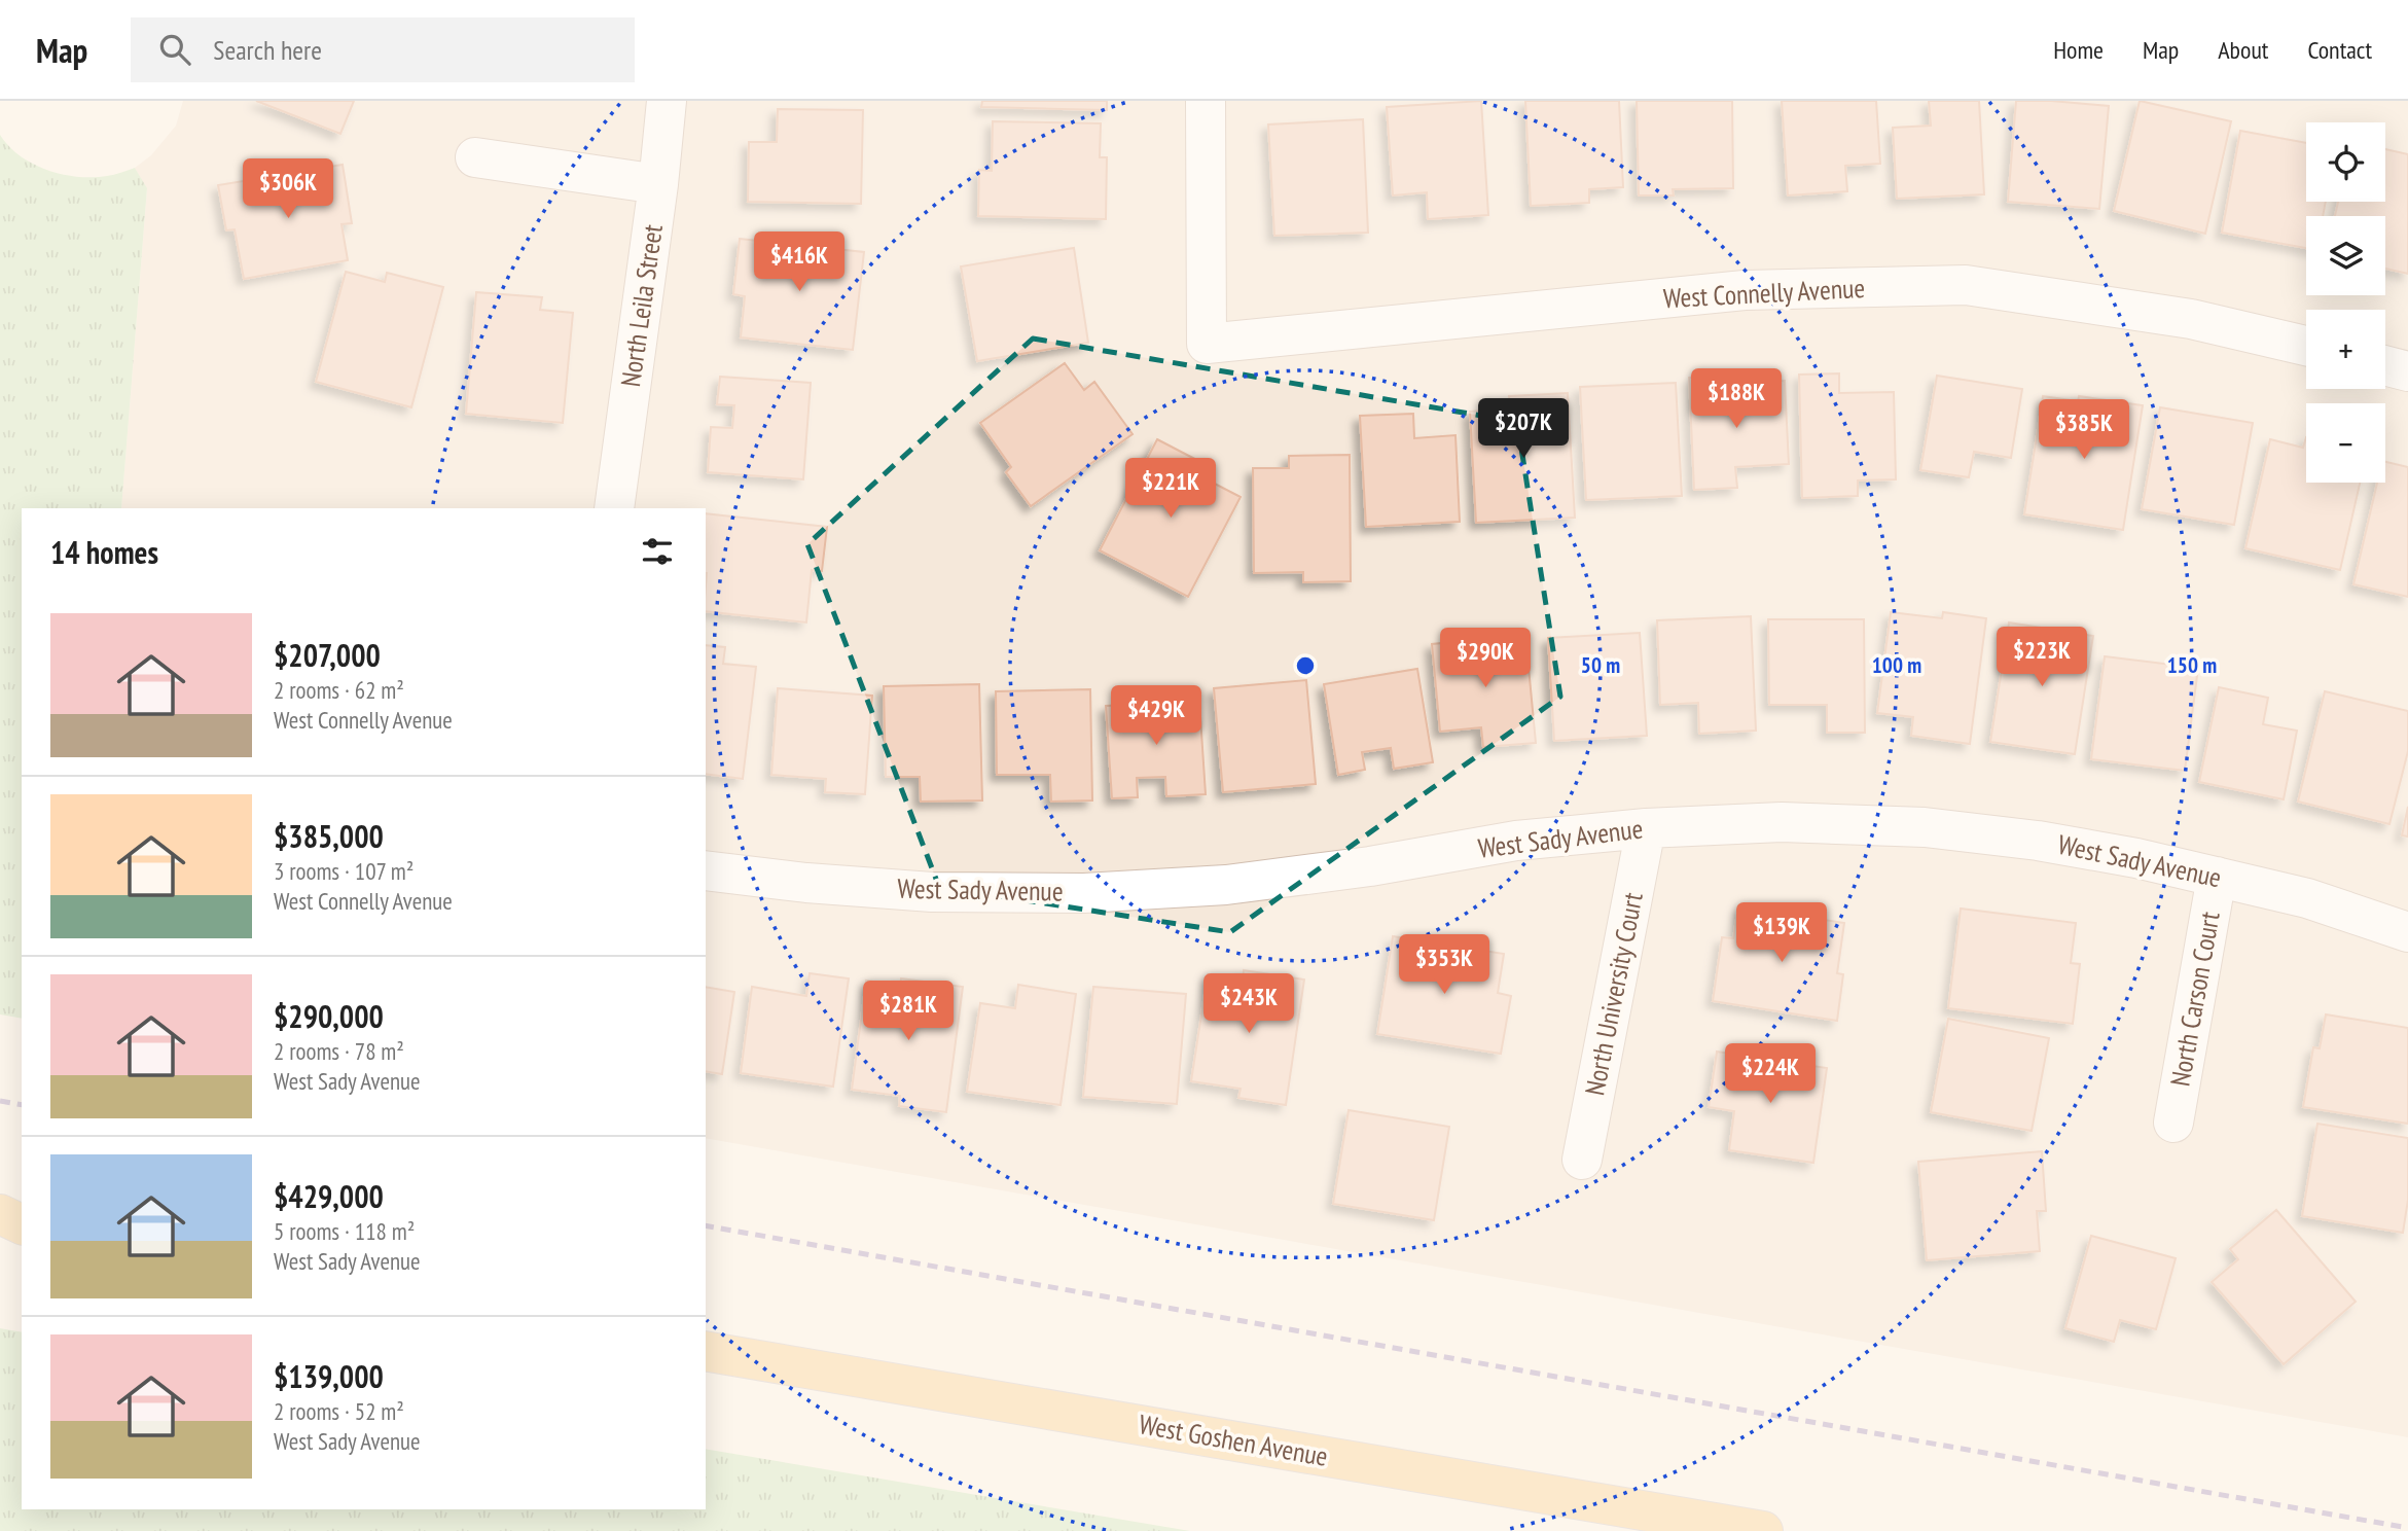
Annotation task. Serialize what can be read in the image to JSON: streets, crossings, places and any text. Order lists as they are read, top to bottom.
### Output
{
  "streets": {
    "main road": ["West Goshen Avenue"],
    "street": [
      "West Connelly Avenue",
      "North Leila Street",
      "West Sady Avenue",
      "North University Court",
      "North Carson Court"
    ]
  },
  "crossings": [
    ["West Sady Avenue", "North University Court"],
    ["West Sady Avenue", "North Carson Court"]
  ],
  "page": {
    "header": "Map",
    "search": "Search here",
    "nav": [
      "Home",
      "Map",
      "About",
      "Contact"
    ],
    "map_buttons": ["+", "−"],
    "price": [
      "$306K",
      "$416K",
      "$188K",
      "$207K",
      "$385K",
      "$221K",
      "$223K",
      "$290K",
      "$429K",
      "$139K",
      "$353K",
      "$243K",
      "$281K",
      "$224K"
    ],
    "heading": "14 homes",
    "list": [
      {
        "name": "$207,000",
        "note": "2 rooms · 62 m² · West Connelly Avenue"
      },
      {
        "name": "$385,000",
        "note": "3 rooms · 107 m² · West Connelly Avenue"
      },
      {
        "name": "$290,000",
        "note": "2 rooms · 78 m² · West Sady Avenue"
      },
      {
        "name": "$429,000",
        "note": "5 rooms · 118 m² · West Sady Avenue"
      },
      {
        "name": "$139,000",
        "note": "2 rooms · 52 m² · West Sady Avenue"
      }
    ]
  },
  "rings": ["50 m", "100 m", "150 m"]
}
